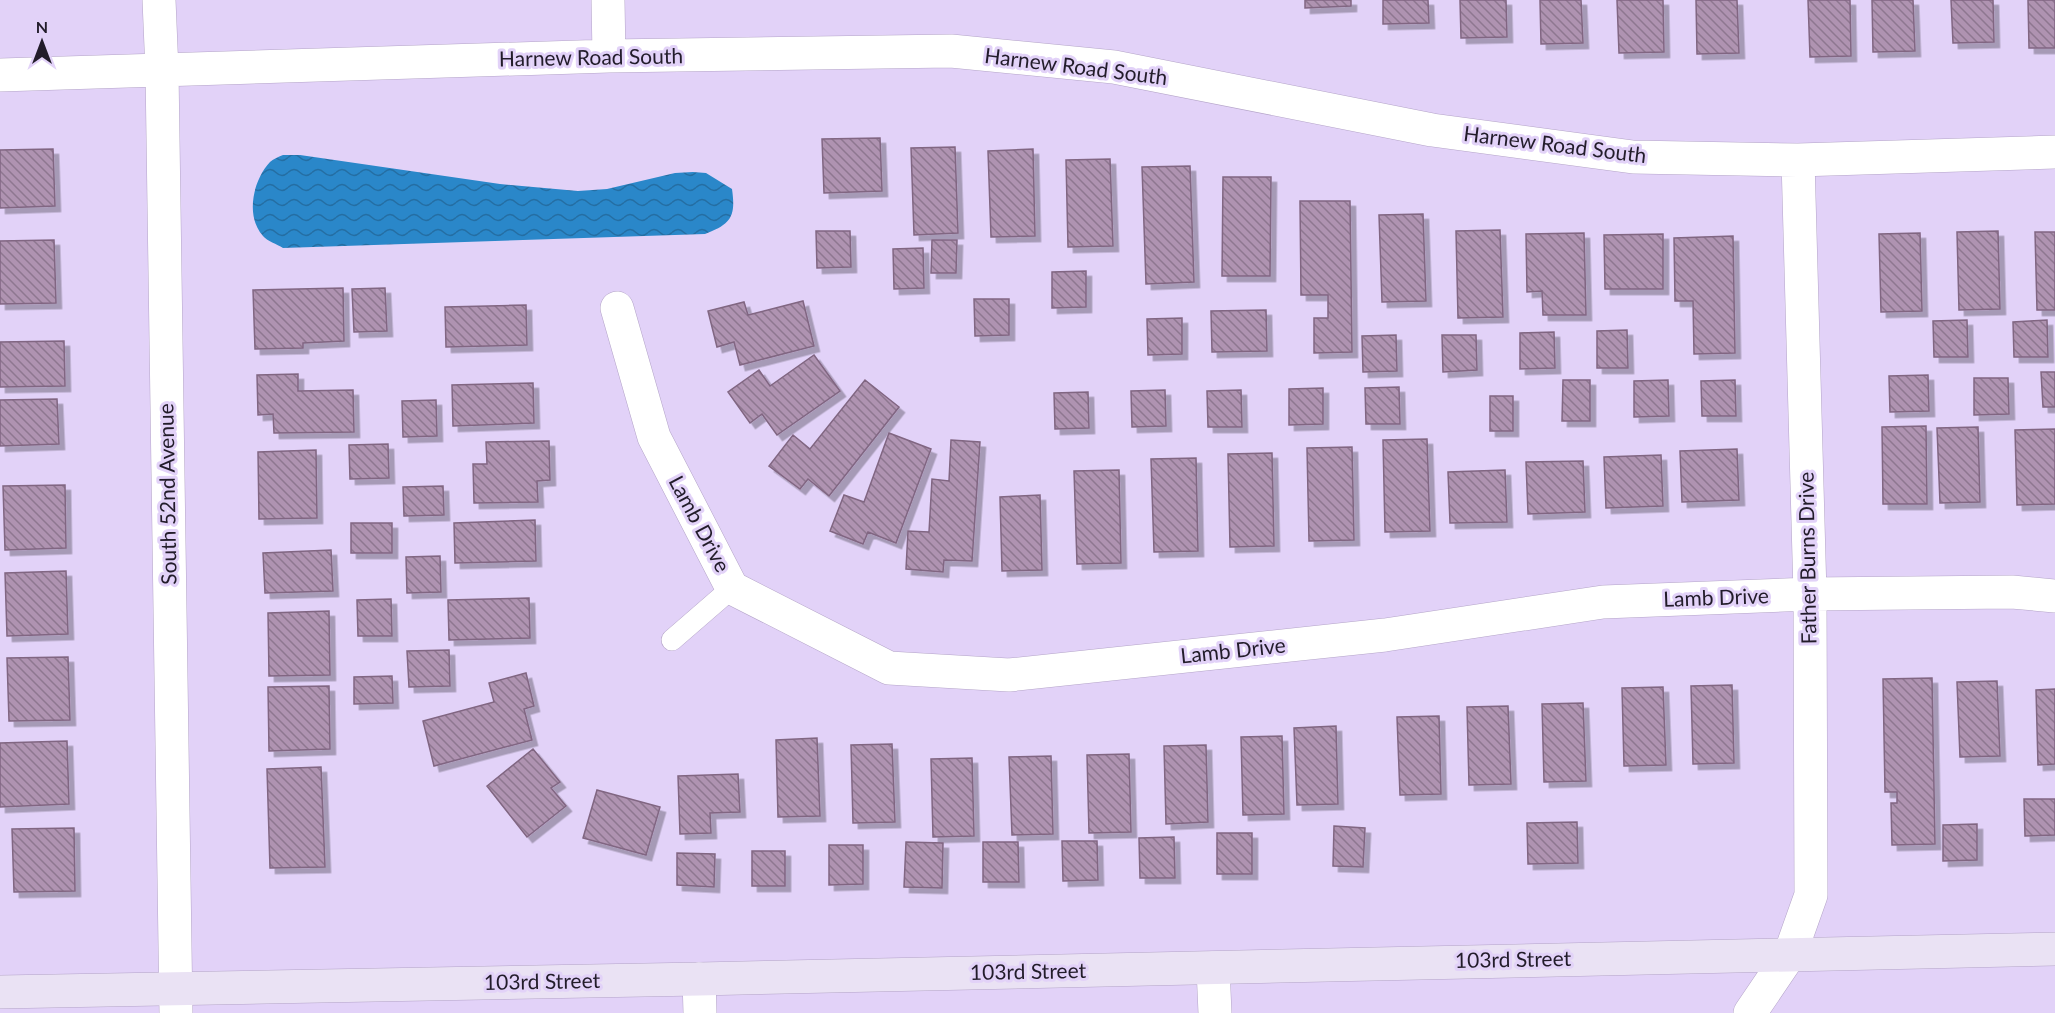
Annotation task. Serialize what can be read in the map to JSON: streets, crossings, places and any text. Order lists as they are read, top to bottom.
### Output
{
  "streets": {
    "main road": ["103rd Street"],
    "street": [
      "Harnew Road South",
      "South 52nd Avenue",
      "Lamb Drive",
      "Father Burns Drive"
    ]
  },
  "crossings": [
    ["Harnew Road South", "South 52nd Avenue"],
    ["Harnew Road South", "Father Burns Drive"],
    ["South 52nd Avenue", "103rd Street"],
    ["Lamb Drive", "Father Burns Drive"],
    ["Father Burns Drive", "103rd Street"]
  ],
  "north": "top"
}
